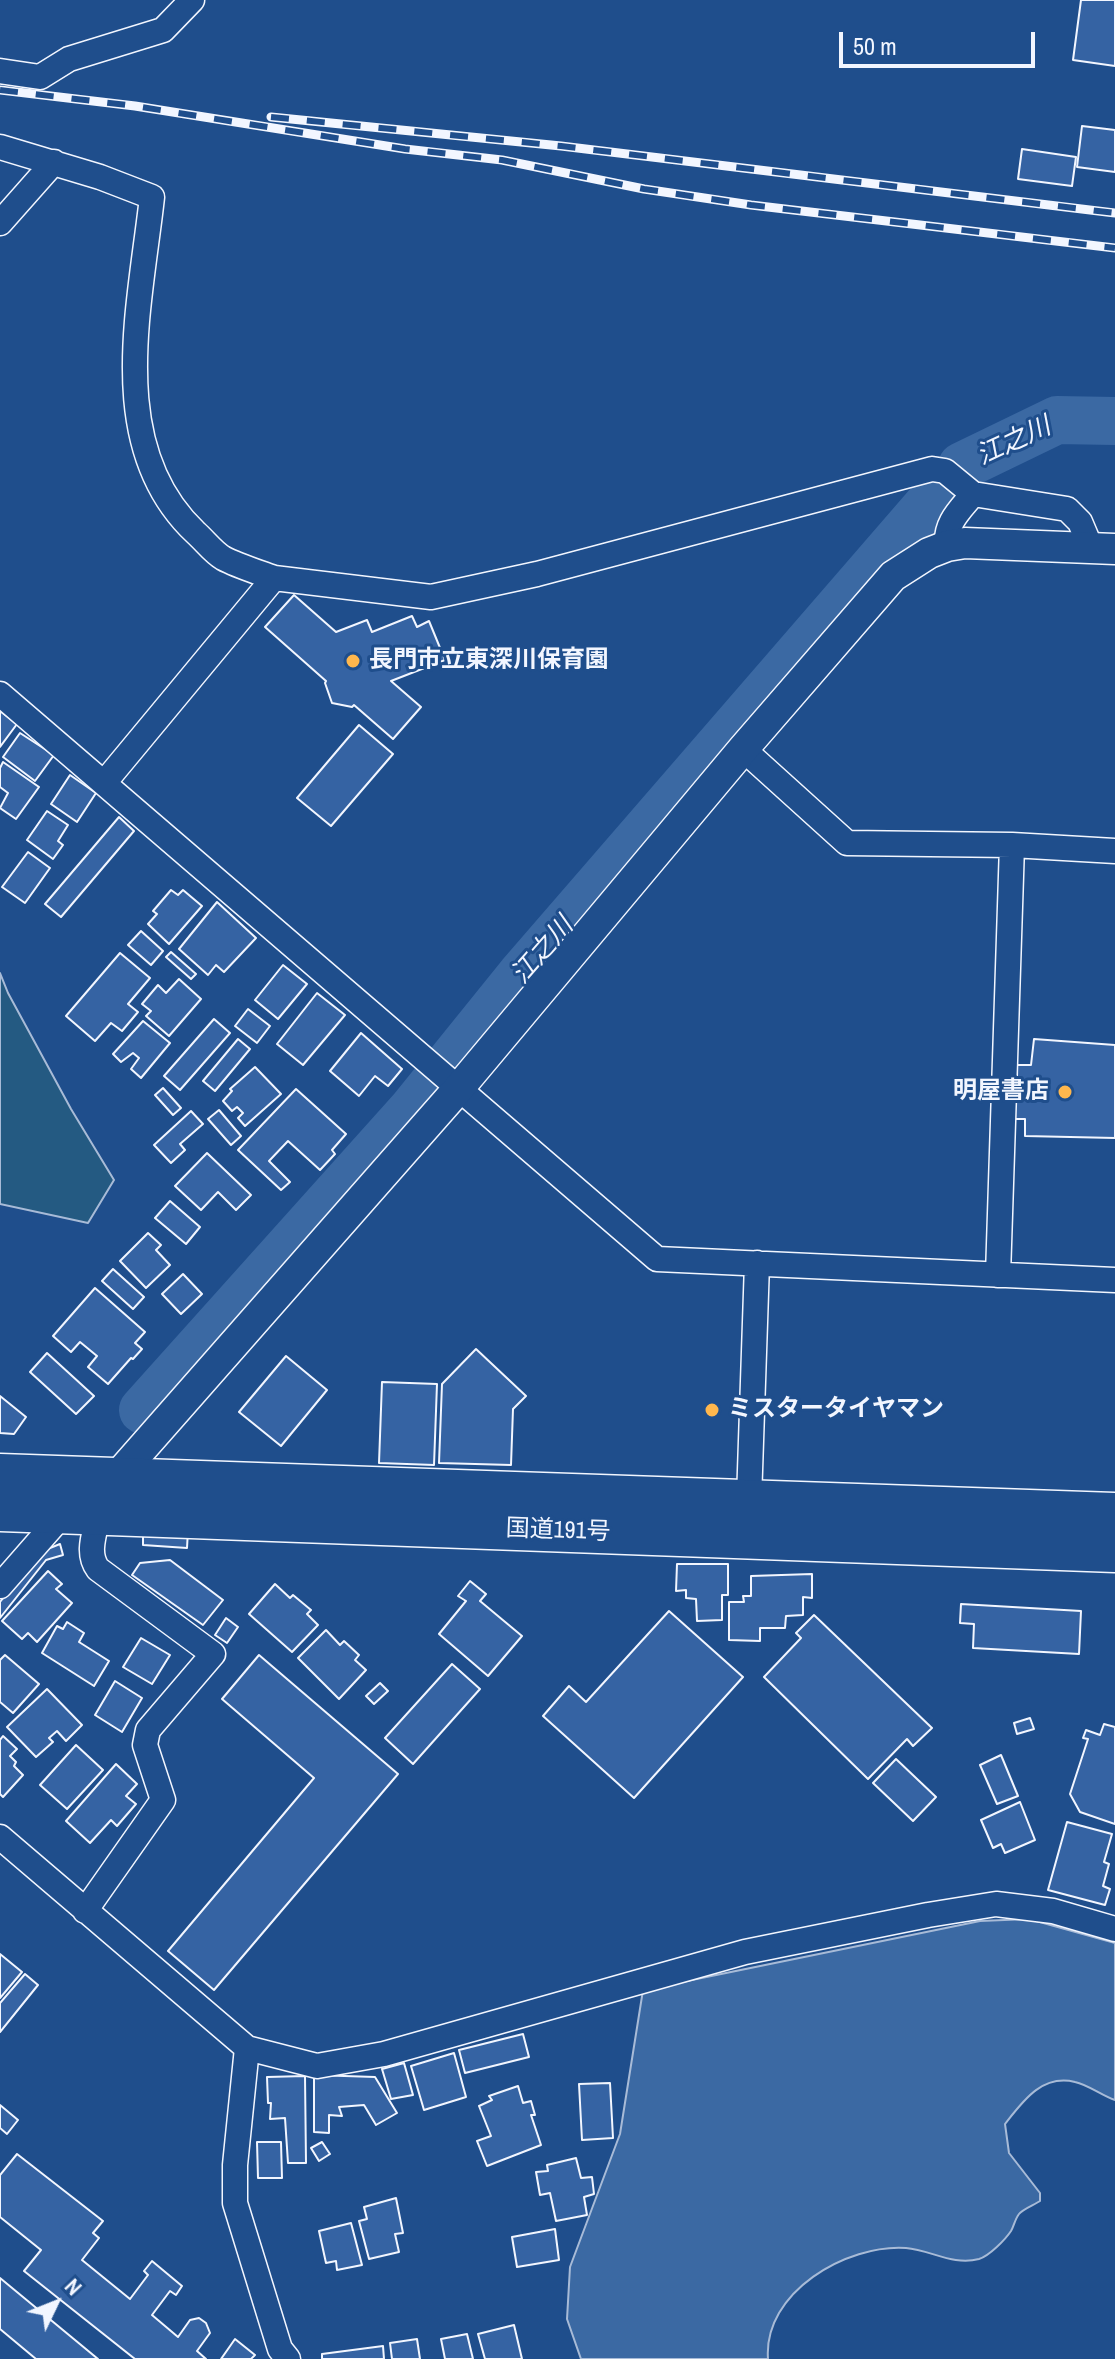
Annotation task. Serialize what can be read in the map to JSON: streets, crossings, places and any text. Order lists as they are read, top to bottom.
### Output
{
  "streets": {
    "highway": ["国道191号"]
  },
  "water": ["江之川"],
  "places": ["長門市立東深川保育園", "明屋書店", "ミスタータイヤマン"],
  "scale_bar": "50 m",
  "north": "top right"
}
